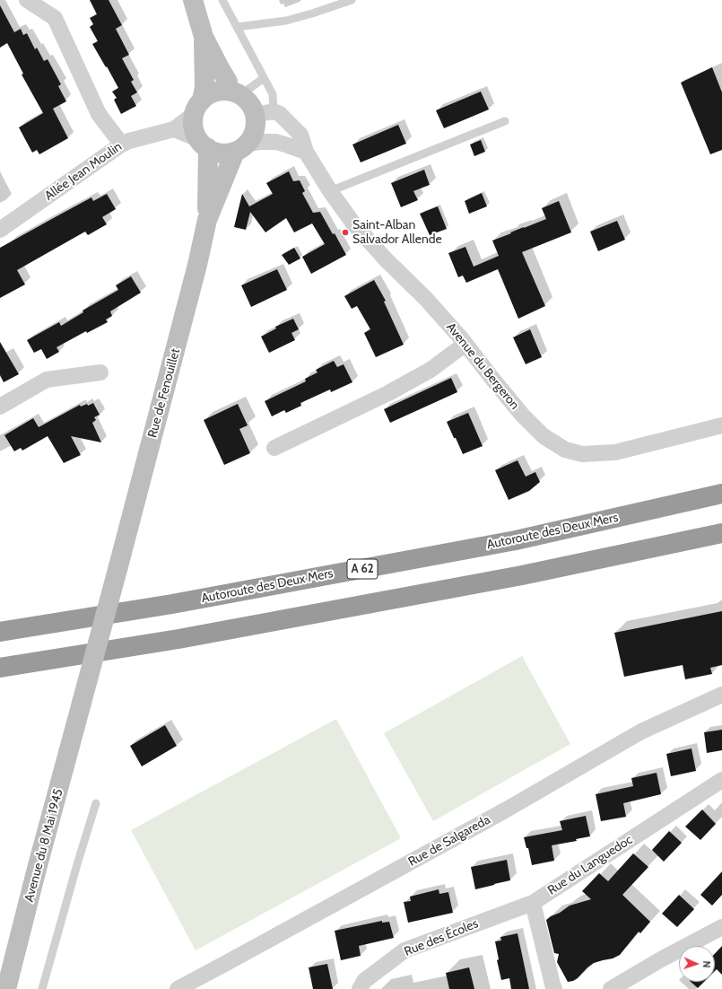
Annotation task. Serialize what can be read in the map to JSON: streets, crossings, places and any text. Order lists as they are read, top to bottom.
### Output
{
  "streets": {
    "highway": ["Autoroute des Deux Mers", "A 62"],
    "main road": ["Rue de Fenouillet", "Avenue du 8 Mai 1945"],
    "street": [
      "Allée Jean Moulin",
      "Avenue du Bergeron",
      "Rue de Salgareda",
      "Rue du Languedoc",
      "Rue des Écoles"
    ]
  },
  "crossings": [
    ["Allée Jean Moulin", "Avenue du Bergeron"],
    ["Allée Jean Moulin", "Rue de Fenouillet"],
    ["Avenue du Bergeron", "Rue de Fenouillet"],
    ["Rue de Fenouillet", "Avenue du 8 Mai 1945"],
    ["Rue du Languedoc", "Rue des Écoles"]
  ],
  "places": ["Saint-Alban Salvador Allende"],
  "north": "right"
}
